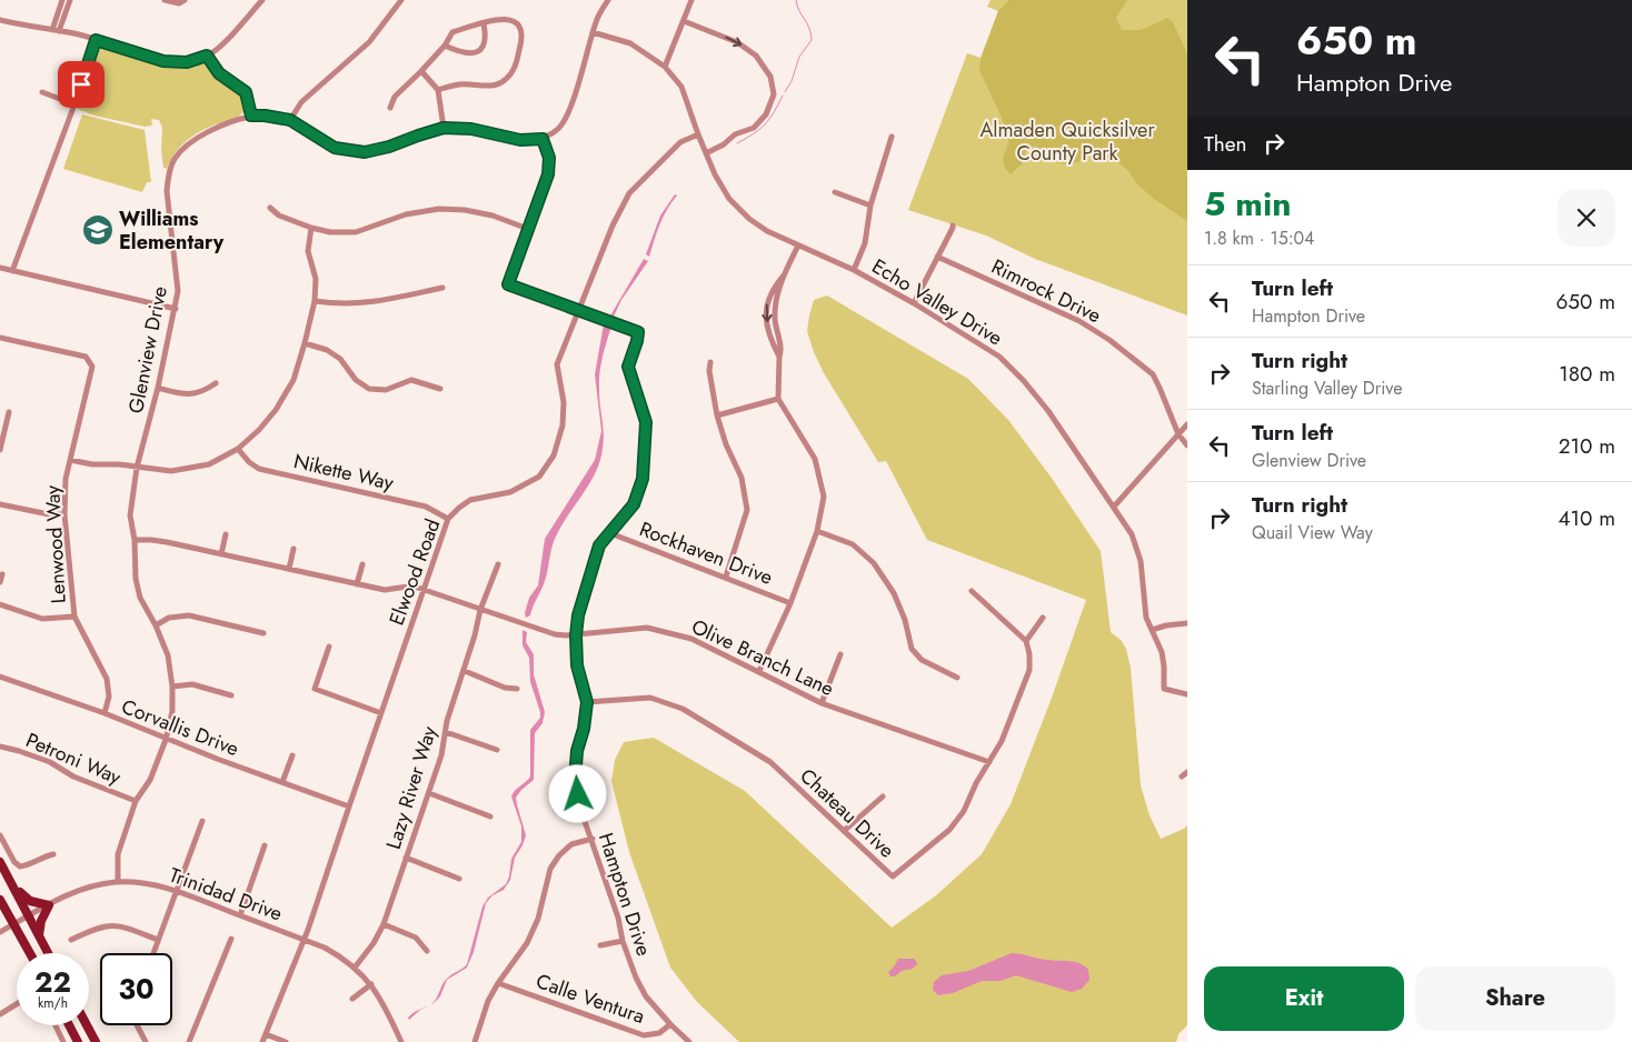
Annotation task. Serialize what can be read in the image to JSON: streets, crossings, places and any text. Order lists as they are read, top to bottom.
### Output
{
  "streets": {
    "street": [
      "Rimrock Drive",
      "Echo Valley Drive",
      "Glenview Drive",
      "Nikette Way",
      "Lenwood Way",
      "Rockhaven Drive",
      "Elwood Road",
      "Olive Branch Lane",
      "Corvallis Drive",
      "Petroni Way",
      "Lazy River Way",
      "Chateau Drive",
      "Trinidad Drive",
      "Hampton Drive",
      "Calle Ventura"
    ]
  },
  "crossings": [
    ["Echo Valley Drive", "Elwood Road"],
    ["Glenview Drive", "Olive Branch Lane"],
    ["Glenview Drive", "Corvallis Drive"],
    ["Glenview Drive", "Petroni Way"],
    ["Glenview Drive", "Trinidad Drive"],
    ["Nikette Way", "Elwood Road"],
    ["Lenwood Way", "Corvallis Drive"],
    ["Rockhaven Drive", "Hampton Drive"],
    ["Elwood Road", "Olive Branch Lane"],
    ["Elwood Road", "Corvallis Drive"],
    ["Elwood Road", "Trinidad Drive"],
    ["Elwood Road", "Hampton Drive"],
    ["Olive Branch Lane", "Lazy River Way"],
    ["Olive Branch Lane", "Chateau Drive"],
    ["Olive Branch Lane", "Hampton Drive"],
    ["Lazy River Way", "Trinidad Drive"],
    ["Chateau Drive", "Hampton Drive"],
    ["Hampton Drive", "Calle Ventura"]
  ],
  "parks": ["Almaden Quicksilver County Park"],
  "places": {
    "school or university": ["Williams Elementary"]
  },
  "page": {
    "turn": ["650 m", "Hampton Drive"],
    "then": "Then",
    "heading": ["5 min", "1.8 km · 15:04"],
    "list": [
      {
        "name": "Turn left",
        "note": "Hampton Drive",
        "value": "650 m"
      },
      {
        "name": "Turn right",
        "note": "Starling Valley Drive",
        "value": "180 m"
      },
      {
        "name": "Turn left",
        "note": "Glenview Drive",
        "value": "210 m"
      },
      {
        "name": "Turn right",
        "note": "Quail View Way",
        "value": "410 m"
      }
    ],
    "speed": "22 km/h",
    "limit": "30",
    "buttons": ["Exit", "Share"]
  }
}
